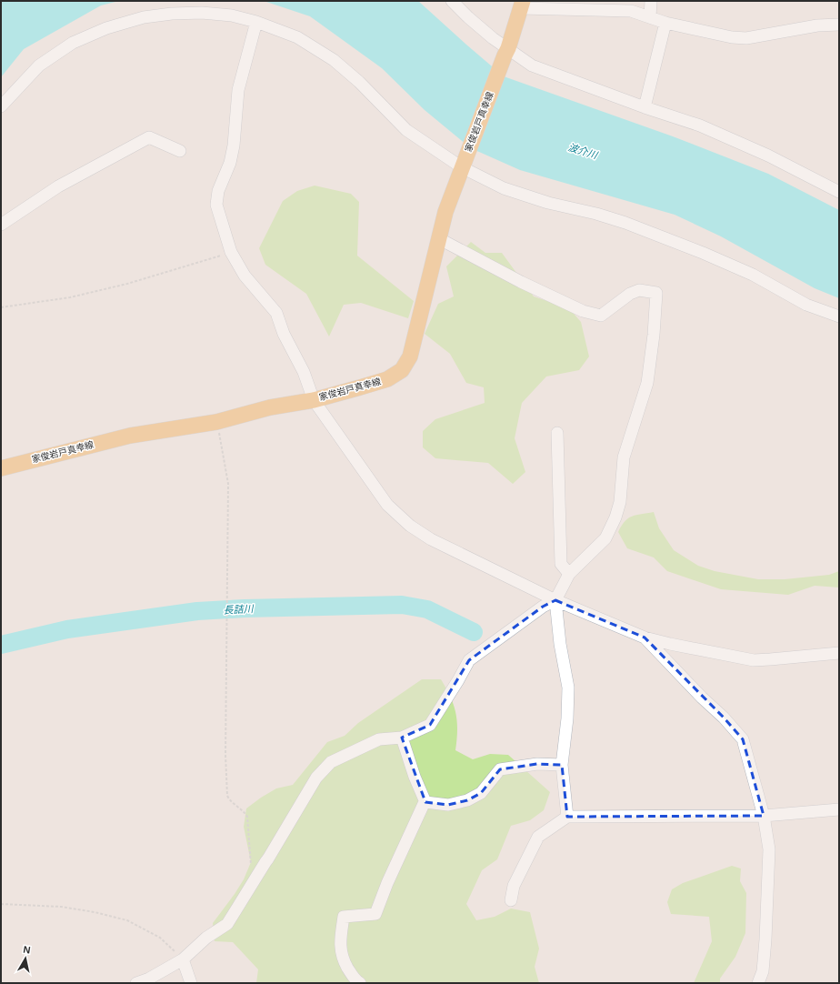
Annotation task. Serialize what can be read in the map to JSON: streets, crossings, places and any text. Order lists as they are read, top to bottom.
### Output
{
  "streets": {
    "main road": ["家俊岩戸真幸線"]
  },
  "water": ["波介川", "長詰川"],
  "north": "top"
}
